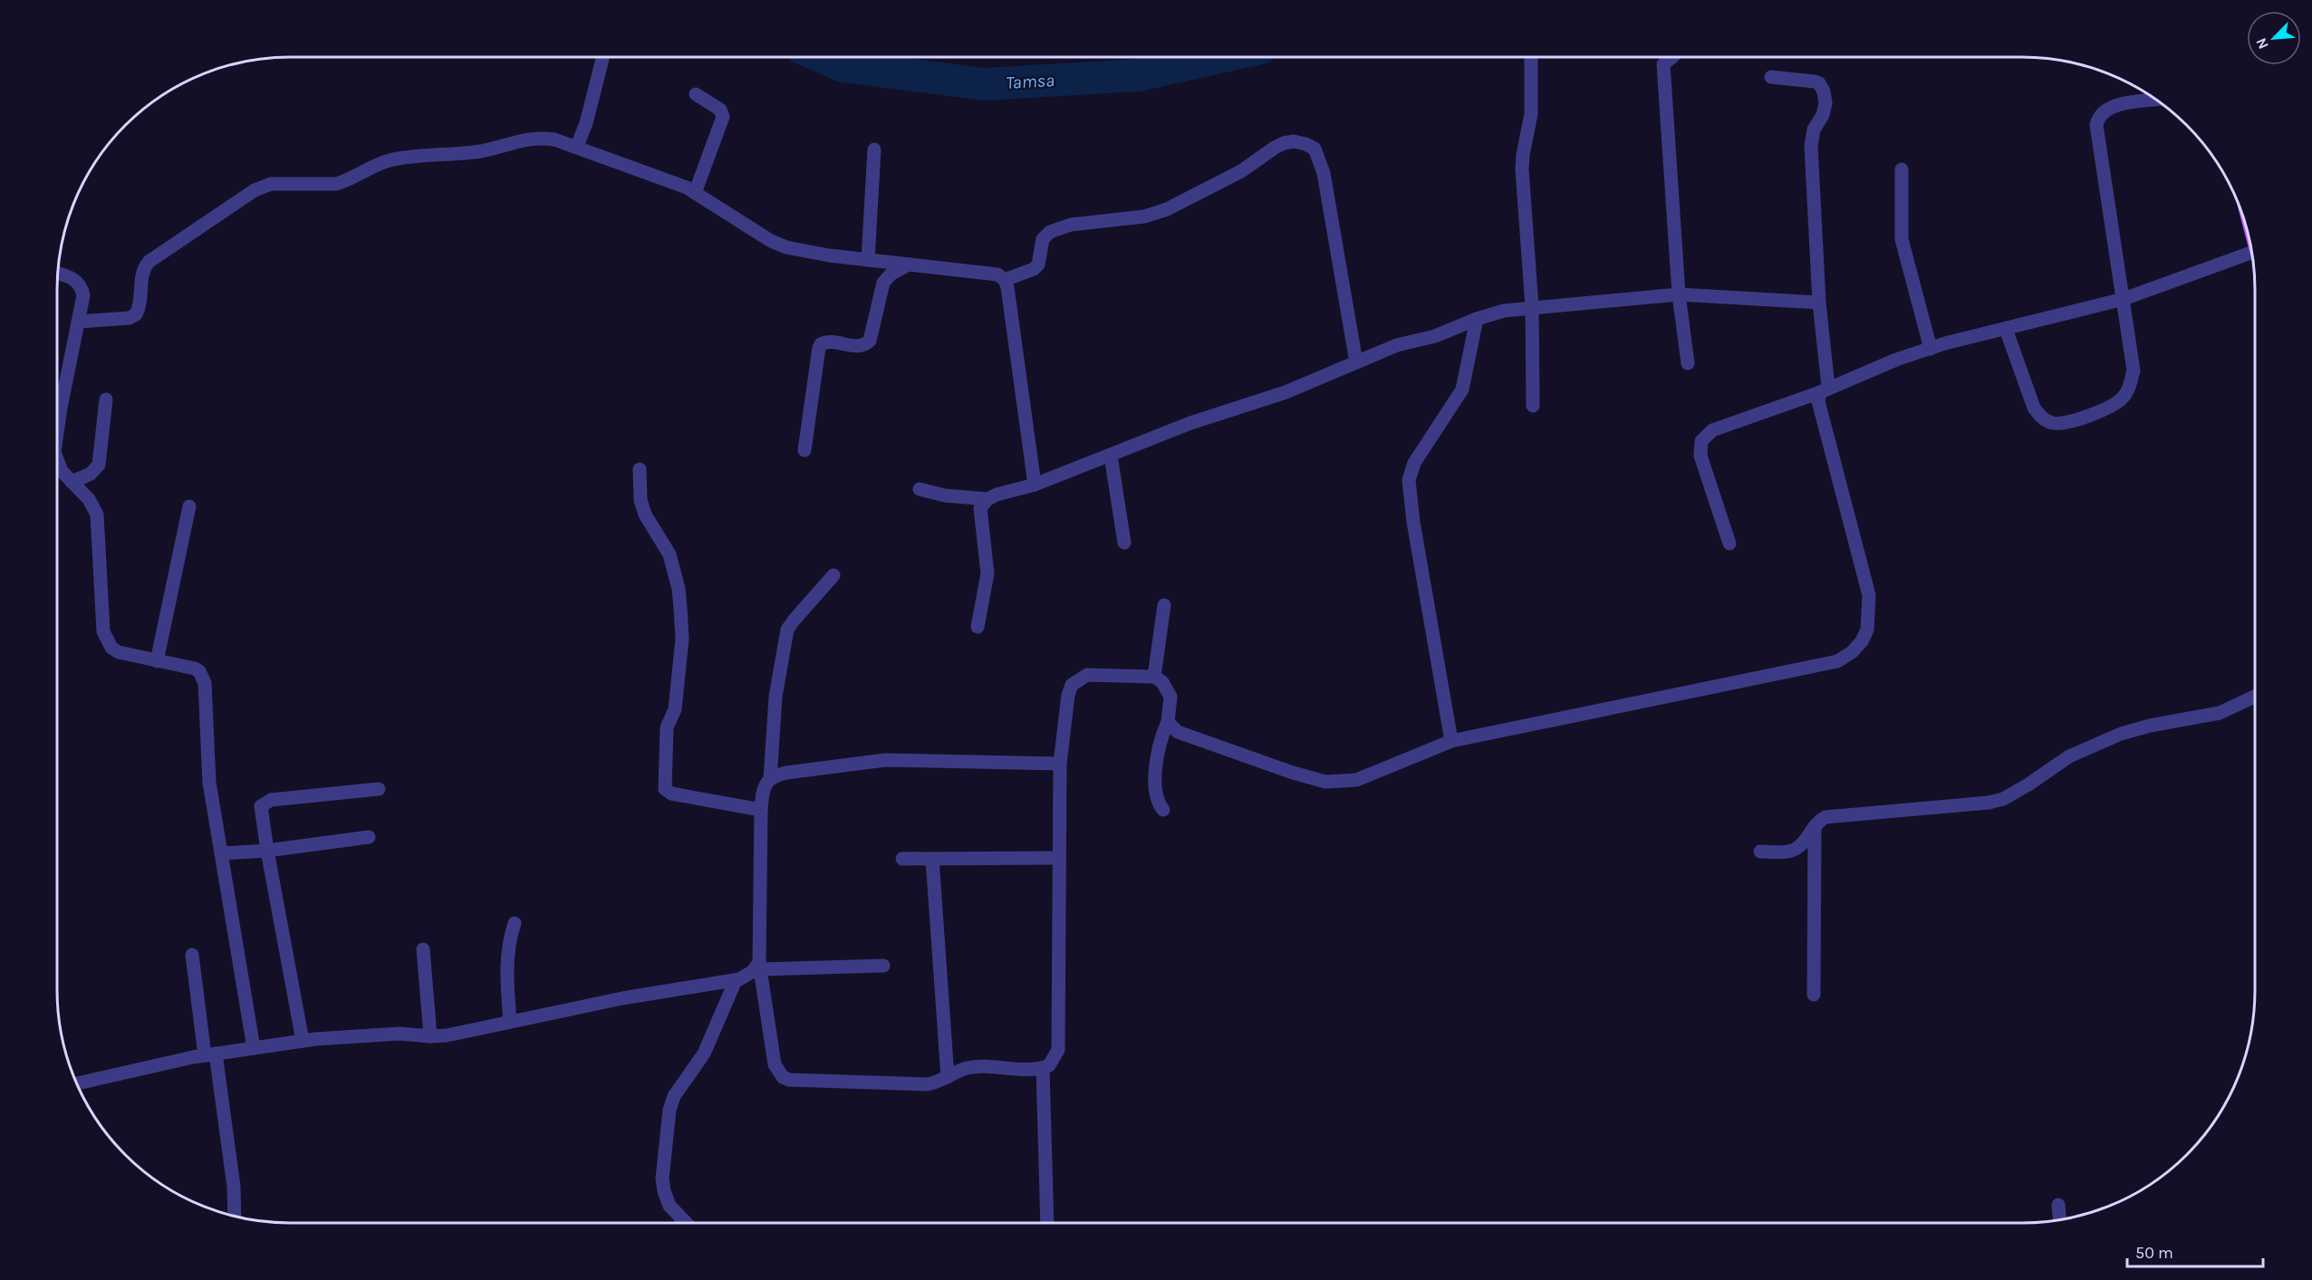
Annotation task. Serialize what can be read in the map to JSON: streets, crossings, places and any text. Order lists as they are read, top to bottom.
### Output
{
  "water": ["Tamsa"],
  "scale_bar": "50 m",
  "north": "bottom left"
}
